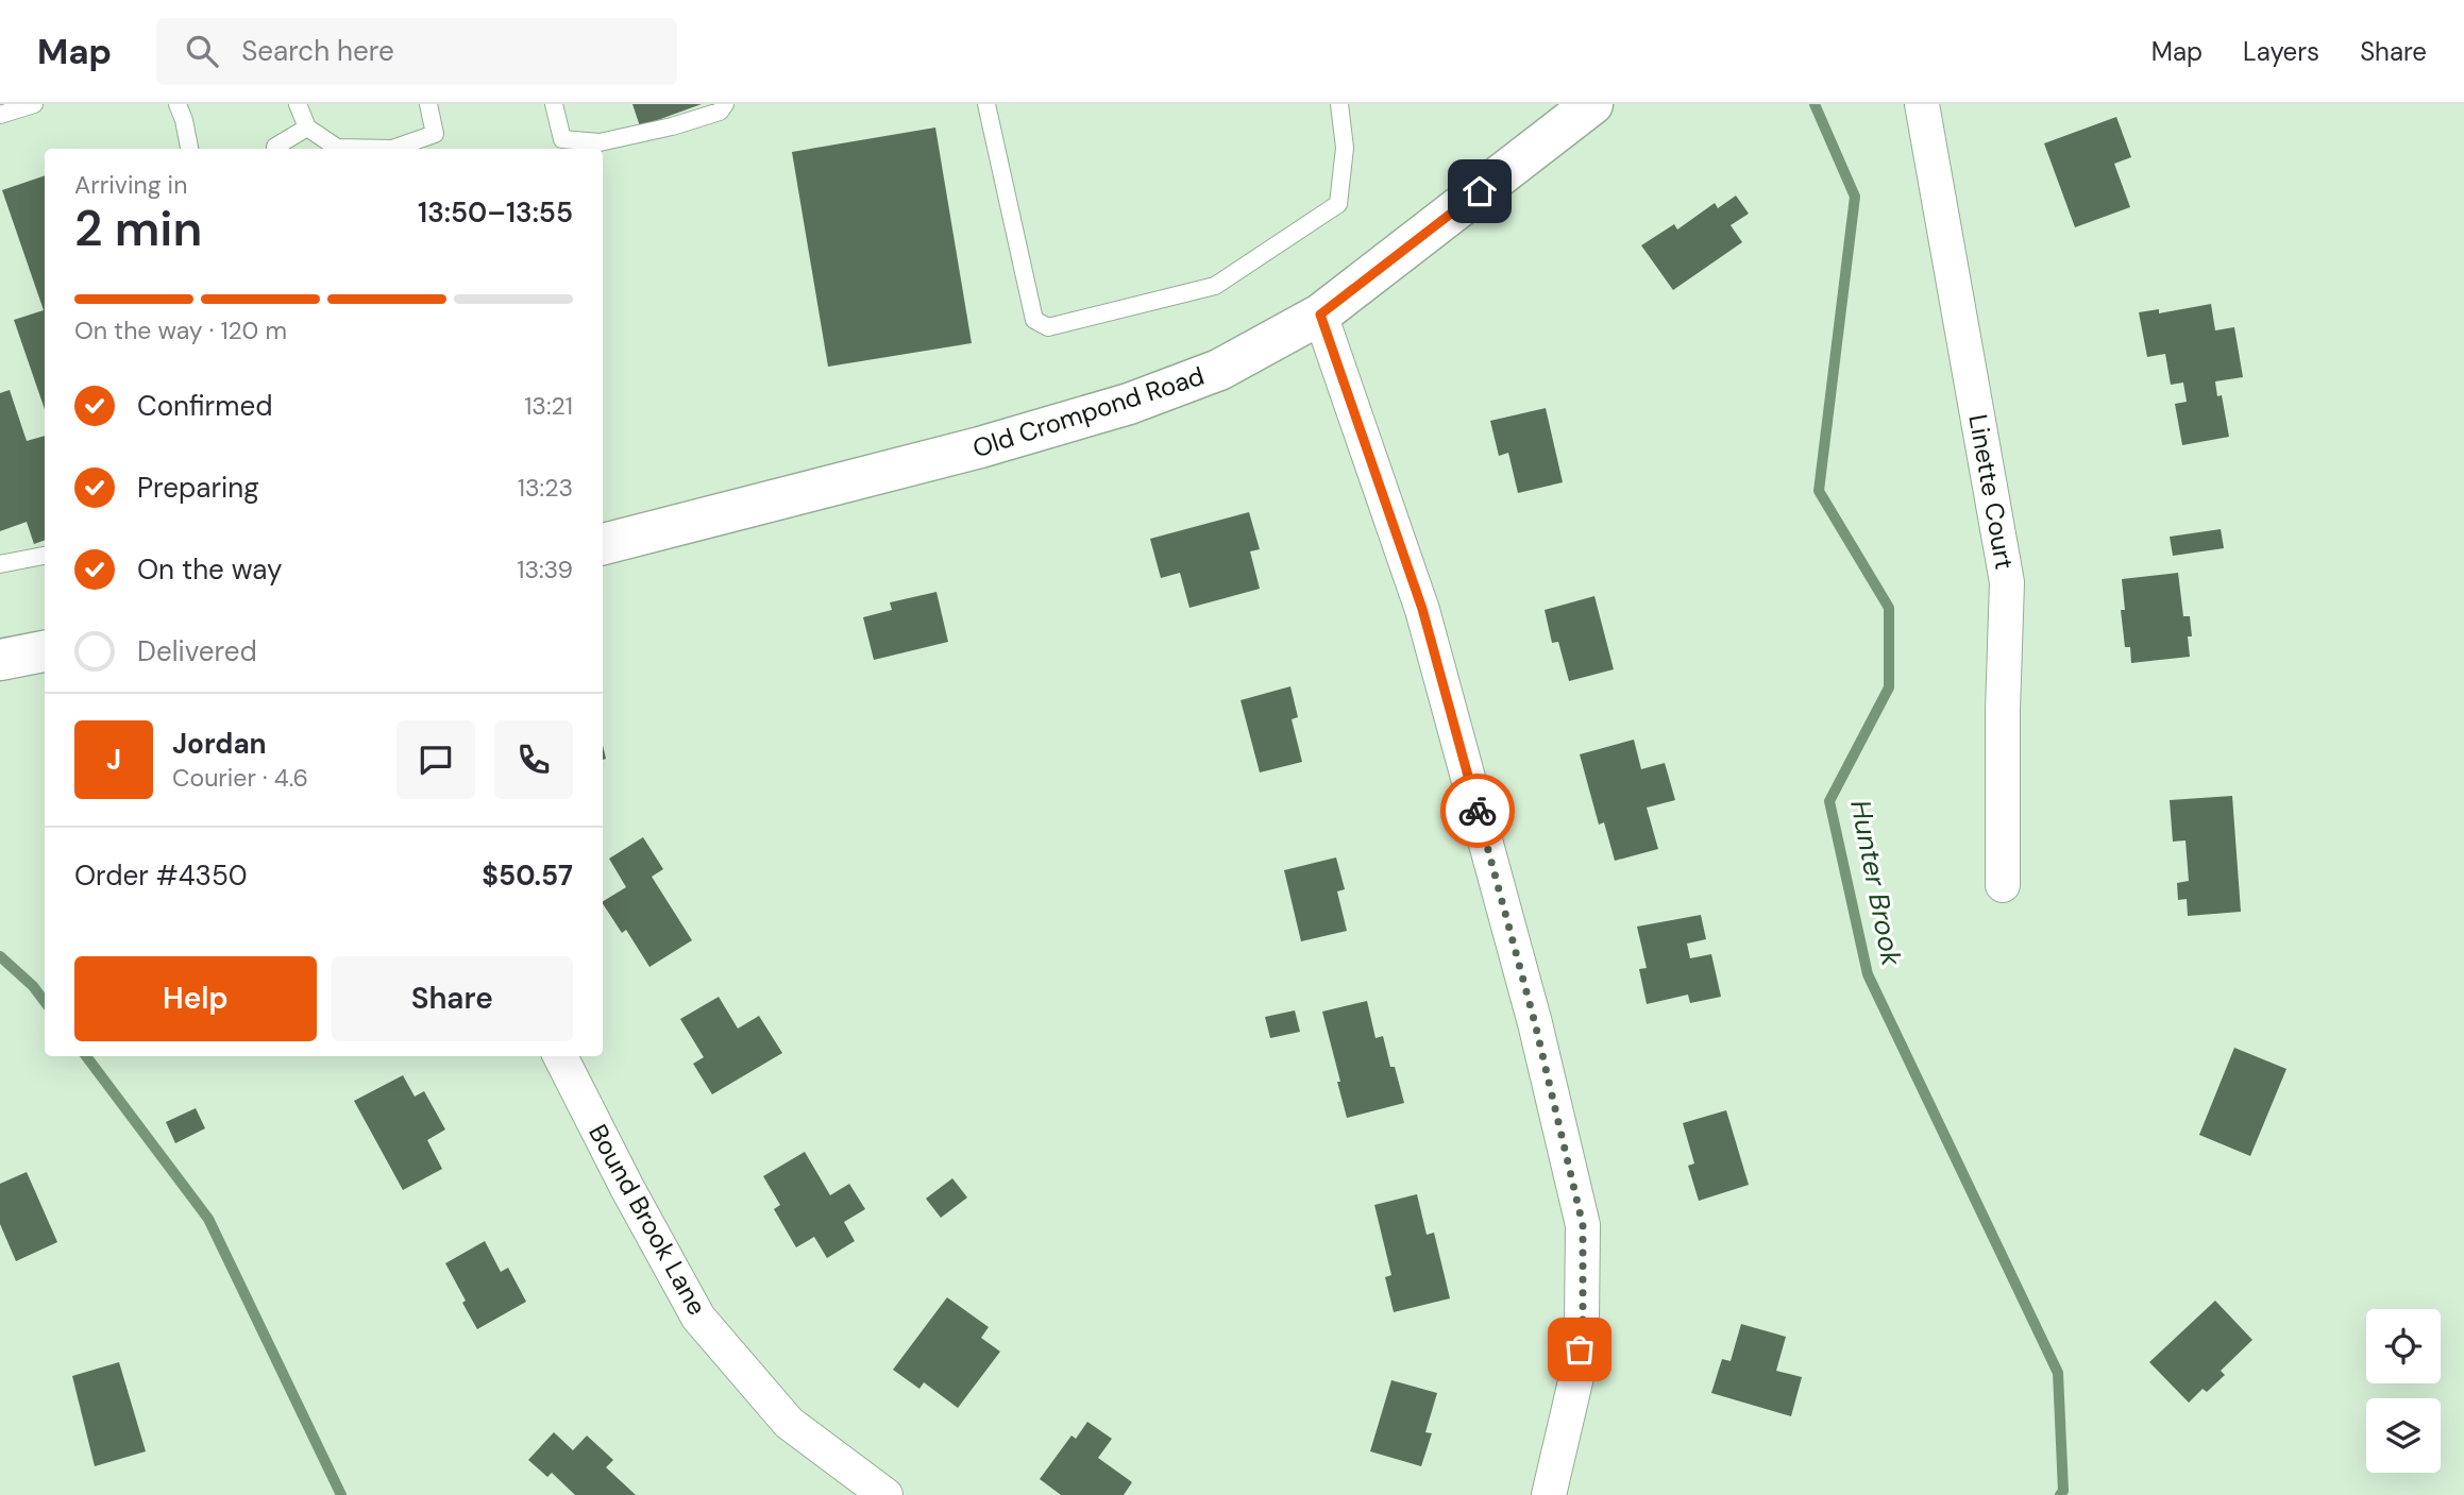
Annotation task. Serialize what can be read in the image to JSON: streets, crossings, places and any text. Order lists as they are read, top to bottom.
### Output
{
  "streets": {
    "street": ["Old Crompond Road", "Linette Court", "Bound Brook Lane"]
  },
  "water": ["Hunter Brook"],
  "page": {
    "header": "Map",
    "search": "Search here",
    "nav": ["Map", "Layers", "Share"],
    "heading": ["2 min", "Arriving in", "13:50–13:55"],
    "panel": [
      "Jordan",
      "Courier · 4.6",
      "Order #4350",
      "$50.57"
    ],
    "bar": "On the way · 120 m",
    "list": [
      ["Confirmed", "13:21"],
      ["Preparing", "13:23"],
      ["On the way", "13:39"],
      "Delivered"
    ],
    "round": "J",
    "buttons": ["Help", "Share"]
  }
}
